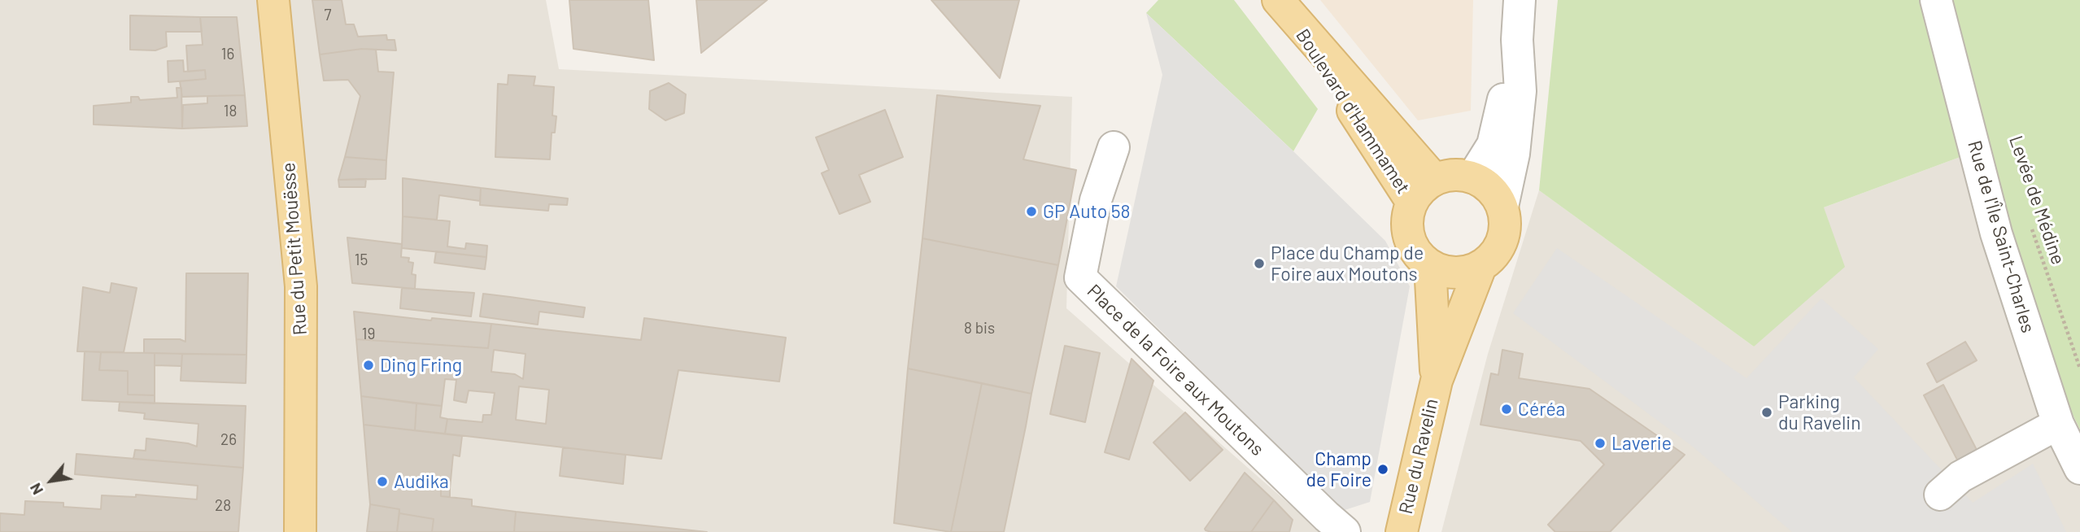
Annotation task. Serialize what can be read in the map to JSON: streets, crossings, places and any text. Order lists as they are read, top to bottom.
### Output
{
  "streets": {
    "main road": ["Boulevard d'Hammamet", "Rue du Petit Mouësse", "Rue du Ravelin"],
    "street": ["Rue de l'Île Saint-Charles", "Place de la Foire aux Moutons"],
    "path": ["Levée de Médine"]
  },
  "crossings": [
    ["Boulevard d'Hammamet", "Rue du Ravelin"]
  ],
  "places": [
    "GP Auto 58",
    "Place du Champ de Foire aux Moutons",
    "Ding Fring",
    "Céréa",
    "Parking du Ravelin",
    "Laverie",
    "Champ de Foire",
    "Audika"
  ],
  "house_numbers": [
    "7",
    "16",
    "18",
    "15",
    "8 bis",
    "19",
    "26",
    "28"
  ],
  "north": "bottom left"
}
